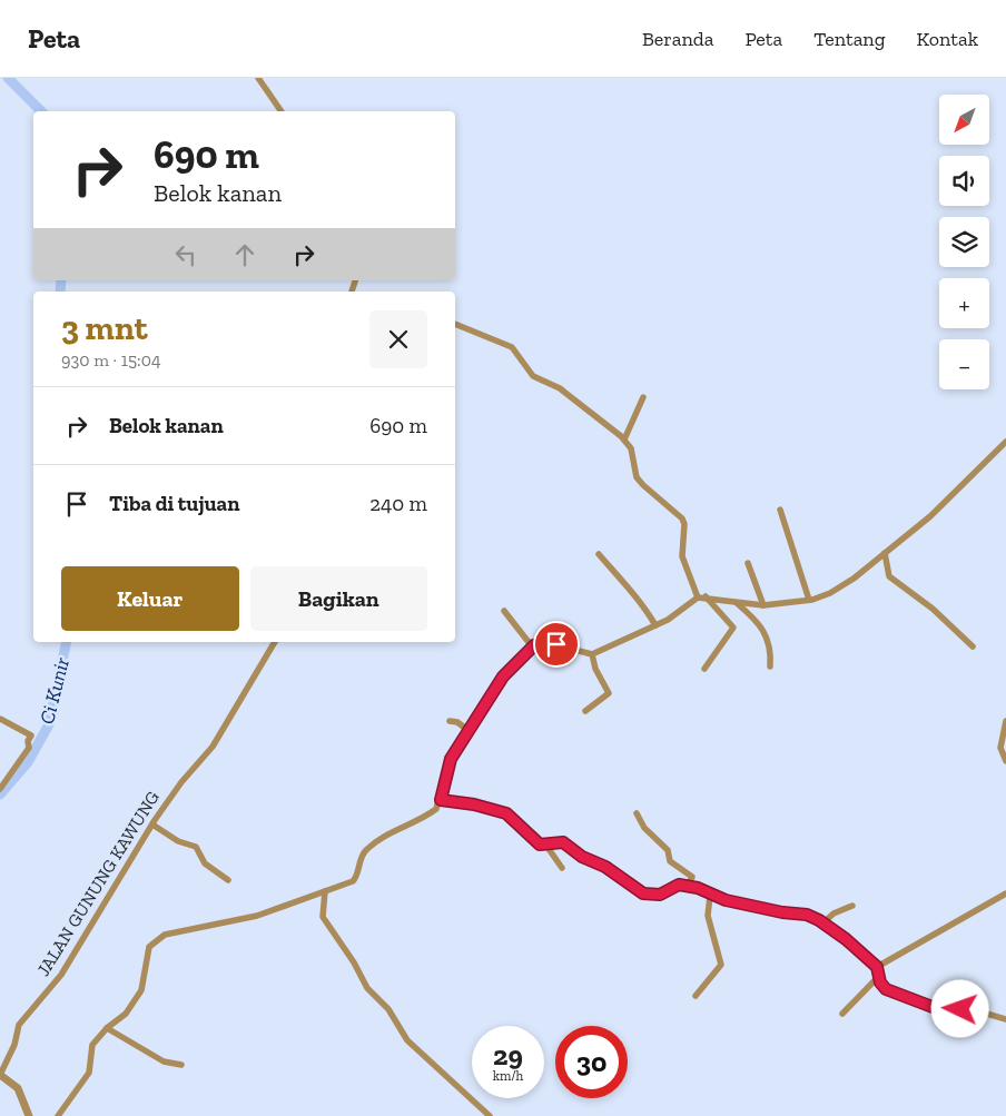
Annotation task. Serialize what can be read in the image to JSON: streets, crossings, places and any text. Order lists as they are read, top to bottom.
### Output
{
  "streets": {
    "street": ["JALAN GUNUNG KAWUNG"]
  },
  "water": ["Ci Kunir"],
  "north": "bottom left",
  "page": {
    "header": "Peta",
    "nav": [
      "Beranda",
      "Peta",
      "Tentang",
      "Kontak"
    ],
    "map_buttons": ["+", "−"],
    "turn": ["690 m", "Belok kanan"],
    "heading": ["3 mnt", "930 m · 15:04"],
    "list": [
      {
        "name": "Belok kanan",
        "value": "690 m"
      },
      {
        "name": "Tiba di tujuan",
        "value": "240 m"
      }
    ],
    "buttons": ["Keluar", "Bagikan"],
    "speed": "29 km/h",
    "limit": "30"
  }
}
